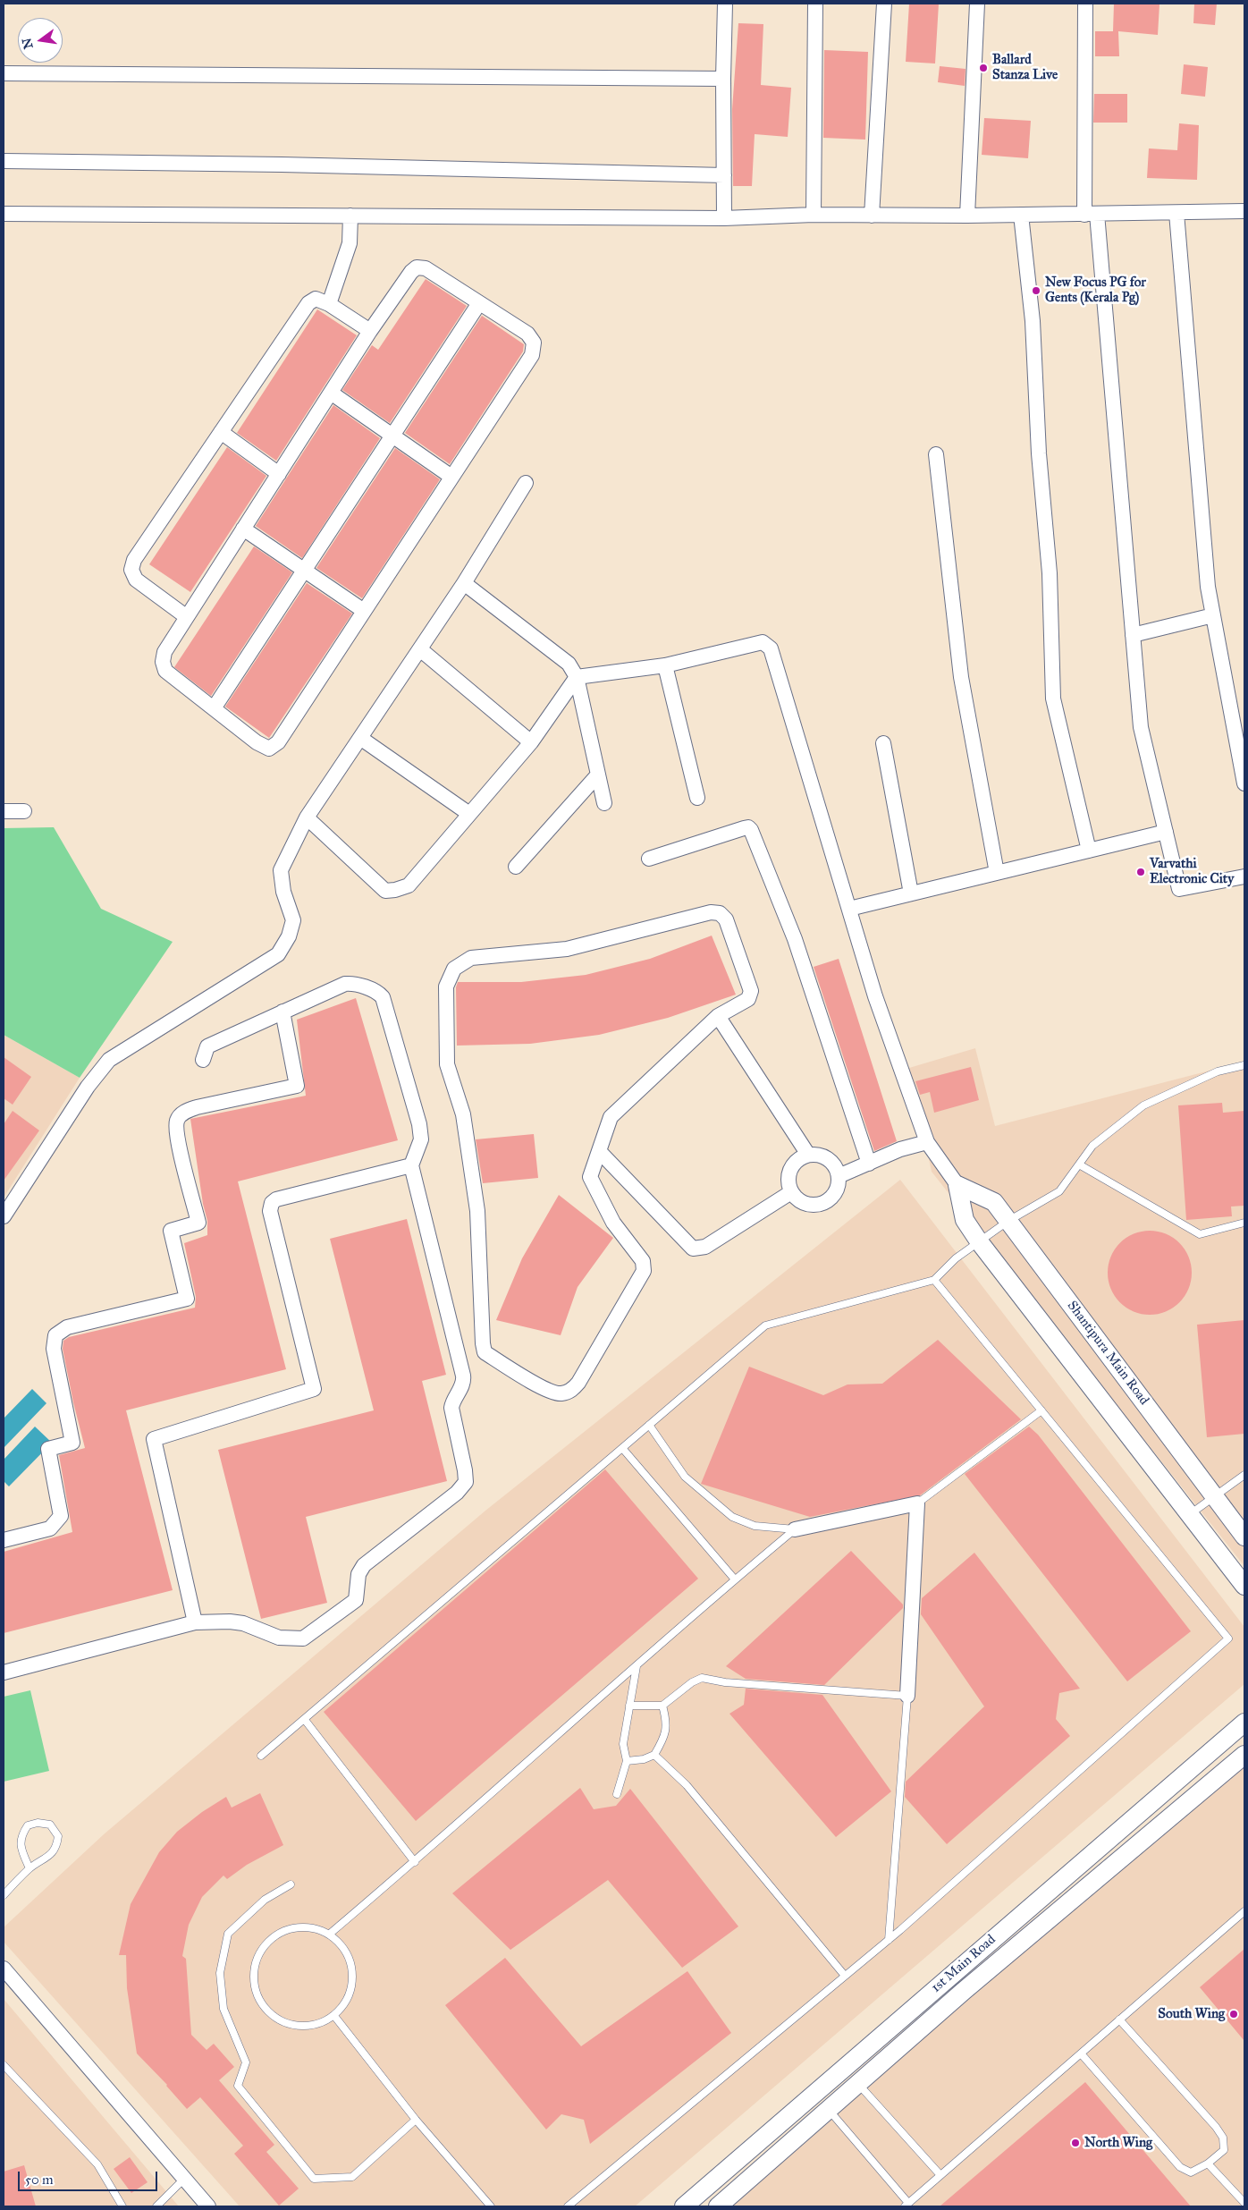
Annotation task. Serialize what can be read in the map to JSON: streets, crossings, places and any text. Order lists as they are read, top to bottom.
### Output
{
  "streets": {
    "street": ["Shantipura Main Road", "1st Main Road"]
  },
  "places": [
    "Ballard Stanza Live",
    "New Focus PG for Gents (Kerala Pg)",
    "Varvathi Electronic City",
    "South Wing",
    "North Wing"
  ],
  "scale_bar": "50 m",
  "north": "left"
}
